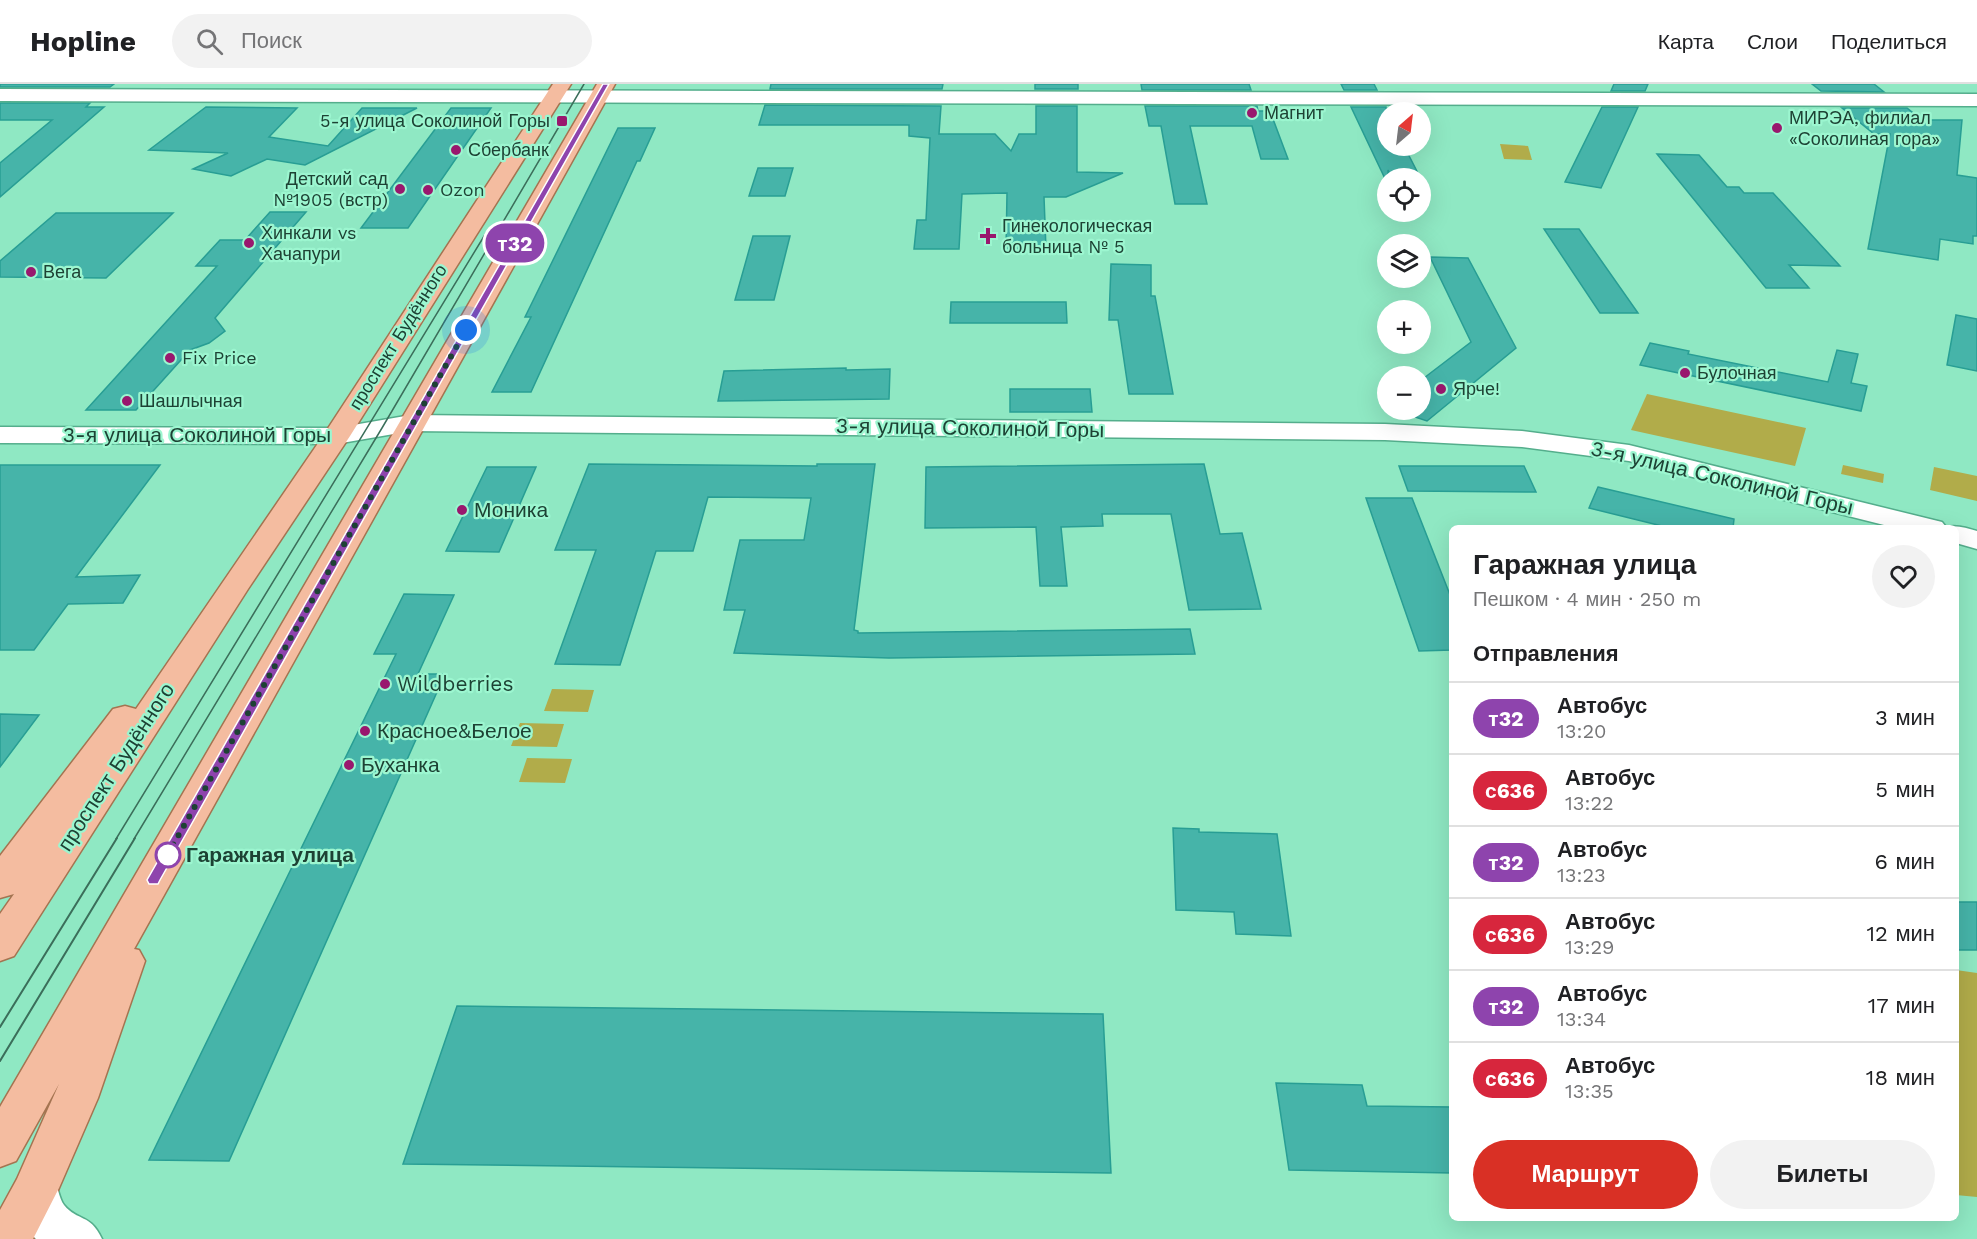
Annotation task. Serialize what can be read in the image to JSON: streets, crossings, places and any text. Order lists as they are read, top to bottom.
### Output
{
  "streets": {
    "main road": ["проспект Будённого"],
    "street": ["3-я улица Соколиной Горы"]
  },
  "crossings": [
    ["проспект Будённого", "3-я улица Соколиной Горы"]
  ],
  "places": {
    "other": [
      "Магнит",
      "МИРЭА, филиал «Соколиная гора»",
      "Сбербанк",
      "Детский сад №1905 (встр)",
      "Ozon",
      "Хинкали vs Хачапури",
      "Вега",
      "Fix Price",
      "Булочная",
      "Ярче!",
      "Шашлычная",
      "Моника",
      "Wildberries",
      "Красное&Белое",
      "Буханка",
      "Гаражная улица"
    ],
    "transit": ["5-я улица Соколиной Горы"],
    "health": ["Гинекологическая больница № 5"]
  },
  "lines": ["bus line т32"],
  "north": "top right",
  "page": {
    "header": "Hopline",
    "search": "Поиск",
    "nav": ["Карта", "Слои", "Поделиться"],
    "on_map": "т32",
    "map_buttons": ["+", "−"],
    "heading": [
      ["Гаражная улица", "Пешком · 4 мин · 250 m"],
      "Отправления"
    ],
    "list": [
      {
        "mark": "т32",
        "name": "Автобус",
        "note": "13:20",
        "value": "3 мин"
      },
      {
        "mark": "с636",
        "name": "Автобус",
        "note": "13:22",
        "value": "5 мин"
      },
      {
        "mark": "т32",
        "name": "Автобус",
        "note": "13:23",
        "value": "6 мин"
      },
      {
        "mark": "с636",
        "name": "Автобус",
        "note": "13:29",
        "value": "12 мин"
      },
      {
        "mark": "т32",
        "name": "Автобус",
        "note": "13:34",
        "value": "17 мин"
      },
      {
        "mark": "с636",
        "name": "Автобус",
        "note": "13:35",
        "value": "18 мин"
      }
    ],
    "buttons": ["Маршрут", "Билеты"]
  }
}
